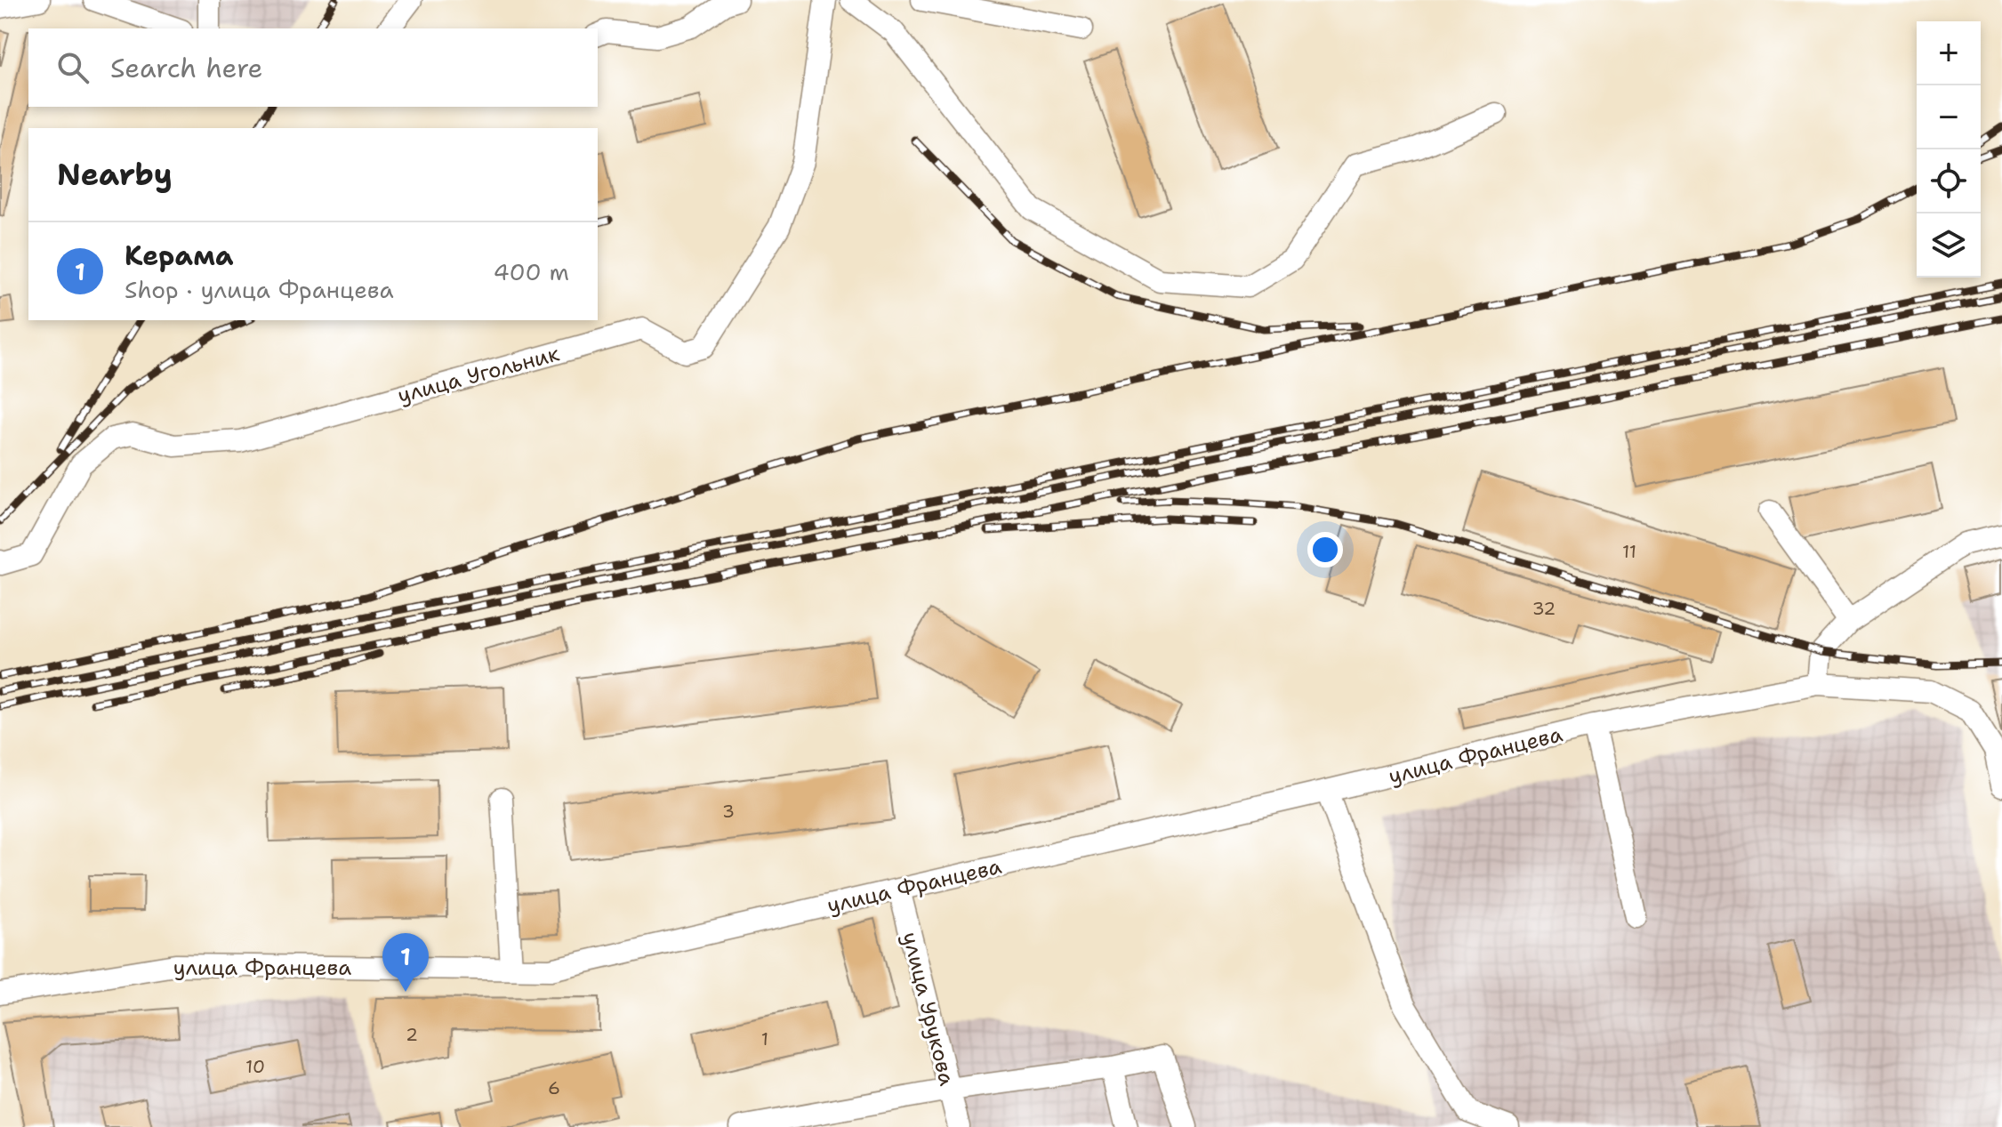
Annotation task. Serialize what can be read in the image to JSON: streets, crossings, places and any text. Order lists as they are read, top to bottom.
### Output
{
  "streets": {
    "street": ["улица Угольник", "улица Францева", "улица Урукова"]
  },
  "crossings": [
    ["улица Францева", "улица Урукова"]
  ],
  "house_numbers": [
    "11",
    "32",
    "3",
    "2",
    "1",
    "10",
    "6"
  ],
  "page": {
    "map_buttons": ["+", "−"],
    "search": "Search here",
    "heading": "Nearby",
    "list": [
      {
        "mark": "1",
        "name": "Керама",
        "note": "Shop · улица Францева",
        "value": "400 m"
      }
    ],
    "pins": "1"
  }
}
